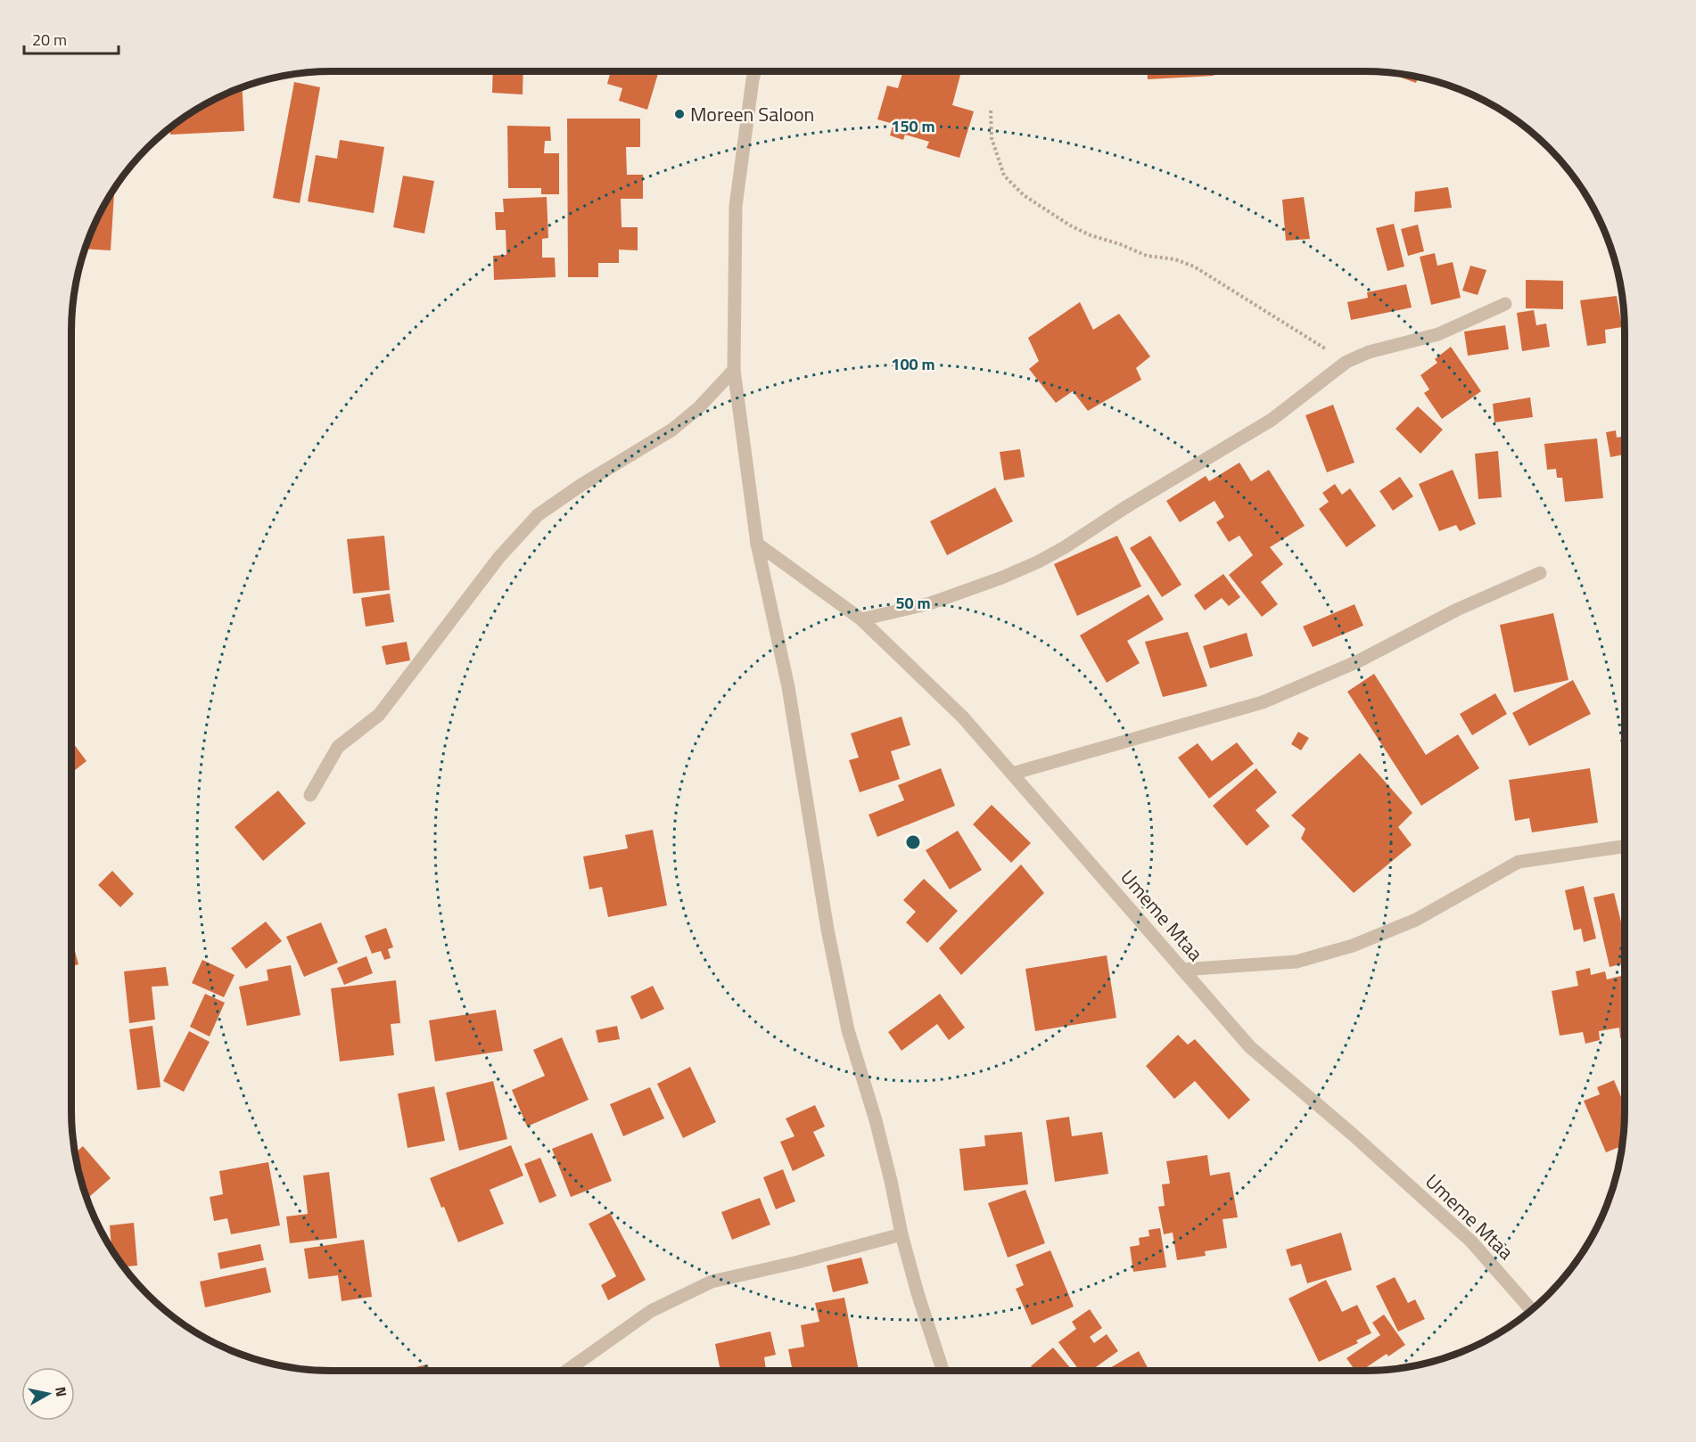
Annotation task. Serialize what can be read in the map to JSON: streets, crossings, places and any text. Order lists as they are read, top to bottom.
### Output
{
  "streets": {
    "street": ["Umeme Mtaa"]
  },
  "places": ["Moreen Saloon"],
  "scale_bar": "20 m",
  "north": "right",
  "rings": ["150 m", "100 m", "50 m"]
}
